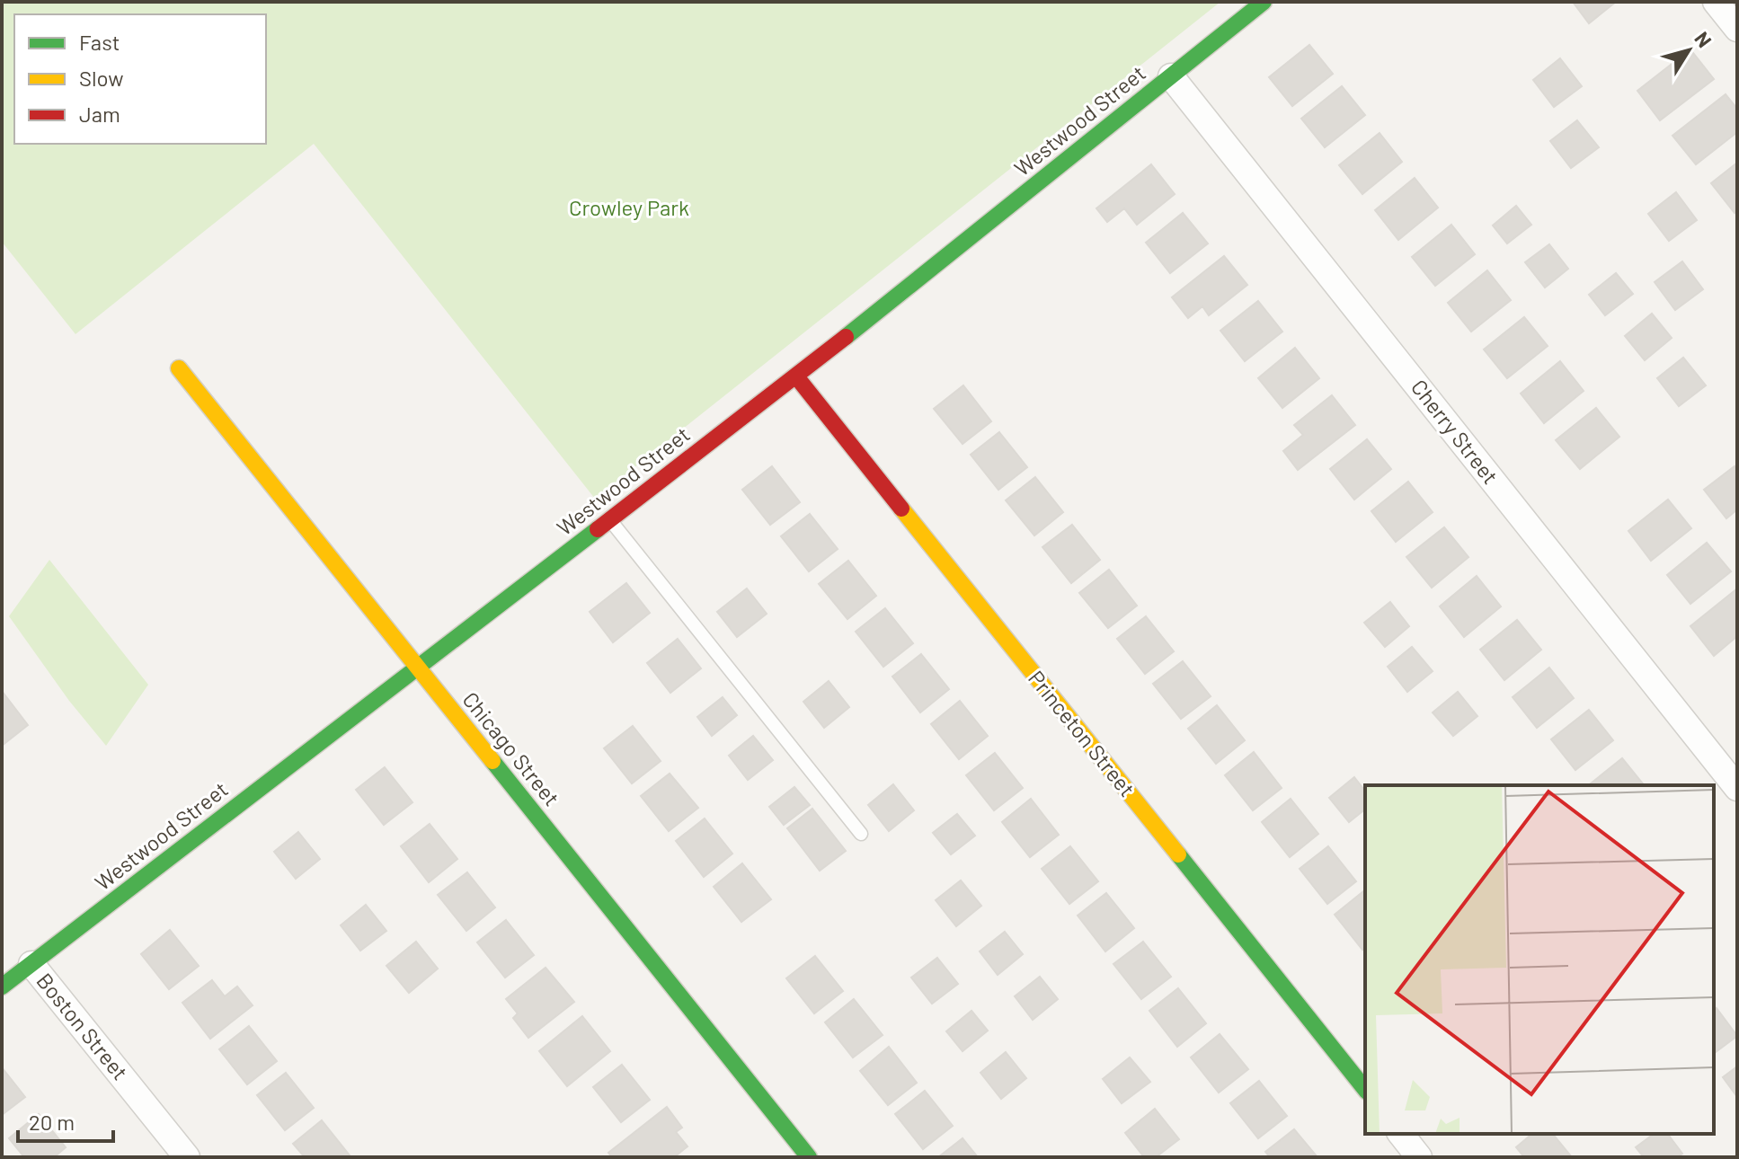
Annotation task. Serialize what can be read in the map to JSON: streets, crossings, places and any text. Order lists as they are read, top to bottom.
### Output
{
  "streets": {
    "street": [
      "Westwood Street",
      "Cherry Street",
      "Princeton Street",
      "Chicago Street",
      "Boston Street"
    ]
  },
  "crossings": [
    ["Westwood Street", "Cherry Street"],
    ["Westwood Street", "Princeton Street"],
    ["Westwood Street", "Chicago Street"],
    ["Westwood Street", "Boston Street"]
  ],
  "parks": ["Crowley Park"],
  "legend": ["Fast", "Slow", "Jam"],
  "scale_bar": "20 m",
  "north": "top right"
}
